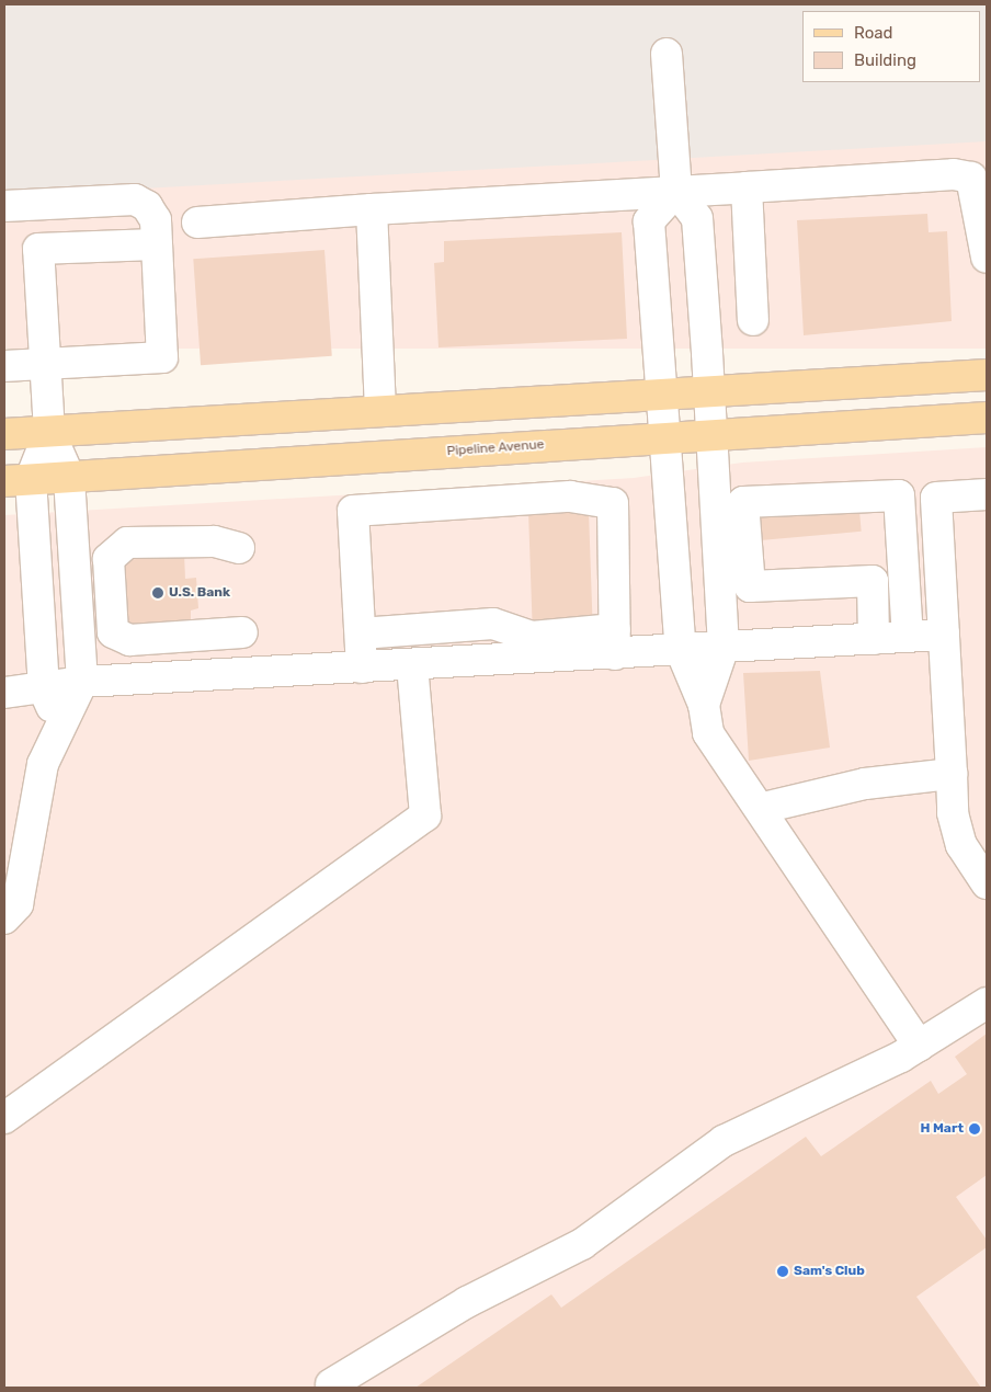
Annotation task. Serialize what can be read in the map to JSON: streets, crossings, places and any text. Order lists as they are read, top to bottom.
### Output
{
  "streets": {
    "main road": ["Pipeline Avenue"]
  },
  "places": ["U.S. Bank", "H Mart", "Sam's Club"],
  "legend": ["Road", "Building"]
}
